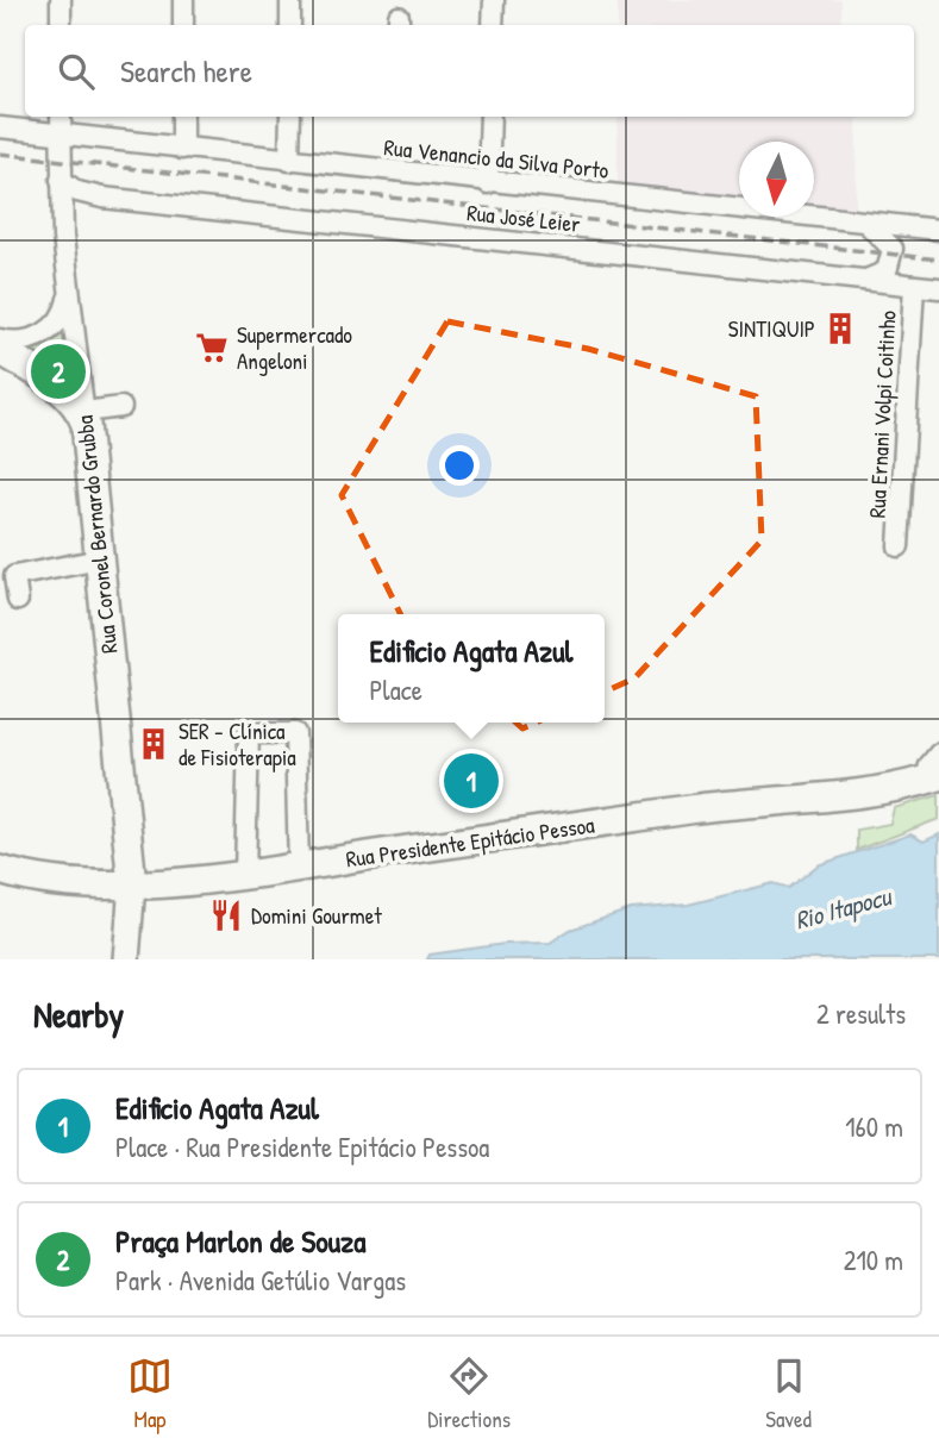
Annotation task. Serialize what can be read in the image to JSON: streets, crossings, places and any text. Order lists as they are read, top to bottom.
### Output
{
  "streets": {
    "highway": ["Rua Coronel Bernardo Grubba", "Rua Presidente Epitácio Pessoa"],
    "street": ["Rua Venancio da Silva Porto", "Rua José Leier", "Rua Ernani Volpi Coitinho"]
  },
  "crossings": [
    ["Rua Venancio da Silva Porto", "Rua Coronel Bernardo Grubba"],
    ["Rua José Leier", "Rua Ernani Volpi Coitinho"],
    ["Rua José Leier", "Rua Coronel Bernardo Grubba"],
    ["Rua Coronel Bernardo Grubba", "Rua Presidente Epitácio Pessoa"]
  ],
  "water": ["Rio Itapocu"],
  "places": {
    "building": ["SINTIQUIP", "SER - Clínica de Fisioterapia"],
    "supermarket": ["Supermercado Angeloni"],
    "restaurant": ["Domini Gourmet"]
  },
  "north": "bottom",
  "page": {
    "search": "Search here",
    "pins": ["2", "1"],
    "popup": ["Edificio Agata Azul", "Place"],
    "heading": ["Nearby", "2 results"],
    "list": [
      {
        "mark": "1",
        "name": "Edificio Agata Azul",
        "note": "Place · Rua Presidente Epitácio Pessoa",
        "value": "160 m"
      },
      {
        "mark": "2",
        "name": "Praça Marlon de Souza",
        "note": "Park · Avenida Getúlio Vargas",
        "value": "210 m"
      }
    ],
    "nav": ["Map", "Directions", "Saved"]
  }
}
